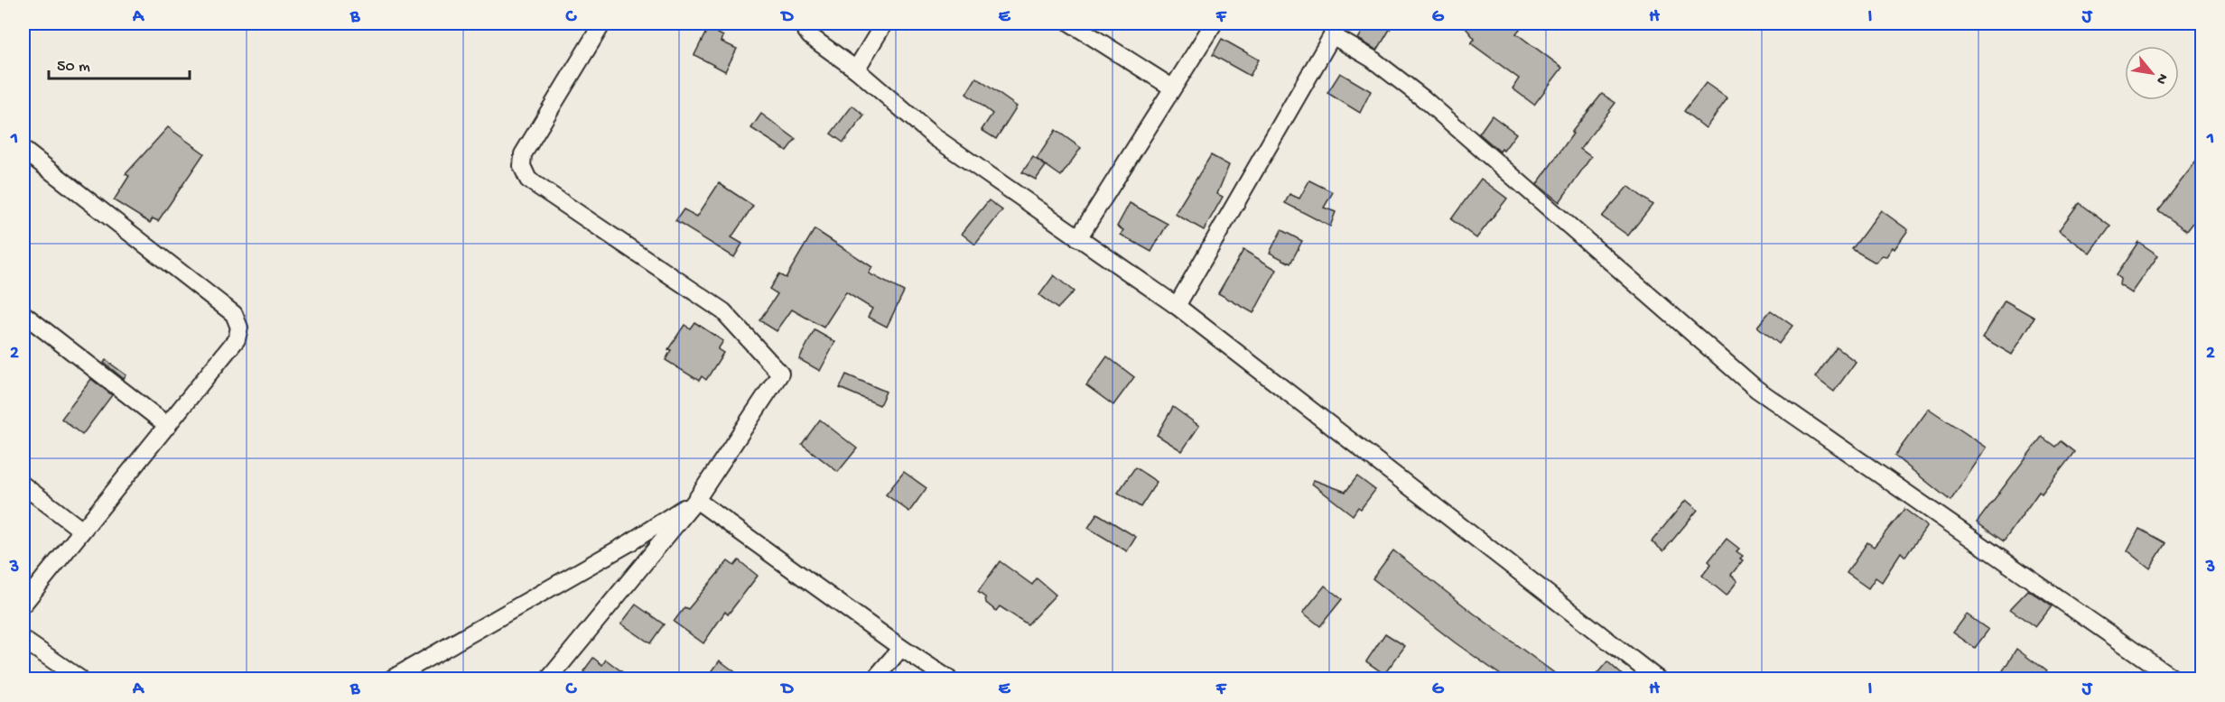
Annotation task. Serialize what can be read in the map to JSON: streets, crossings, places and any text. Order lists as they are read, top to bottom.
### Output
{
  "scale_bar": "50 m",
  "north": "bottom right",
  "grid": {
    "columns": [
      "A",
      "B",
      "C",
      "D",
      "E",
      "F",
      "G",
      "H",
      "I",
      "J"
    ],
    "rows": ["1", "2", "3"]
  }
}
